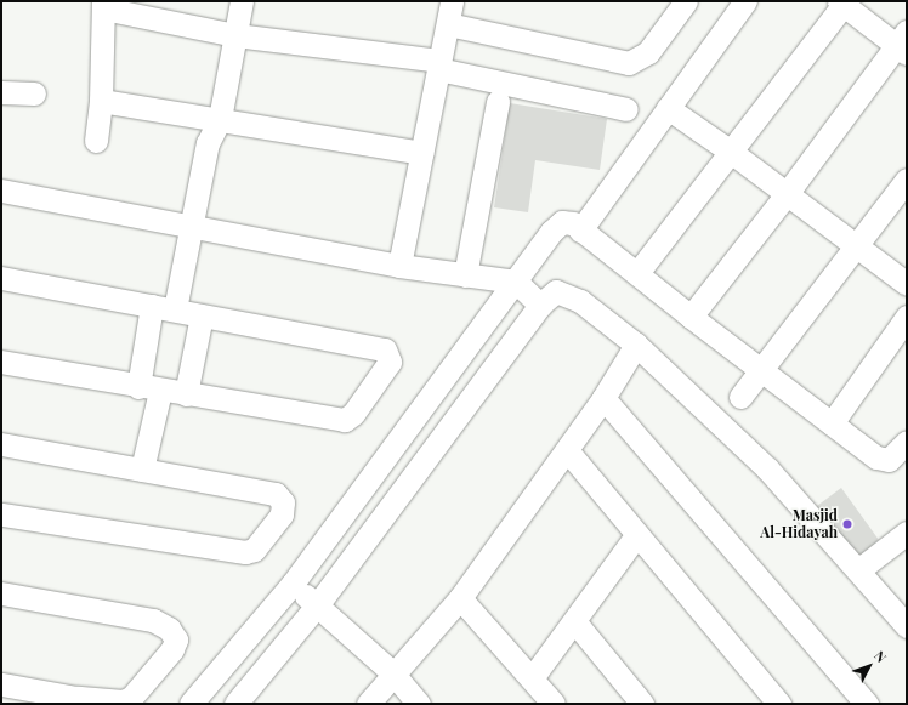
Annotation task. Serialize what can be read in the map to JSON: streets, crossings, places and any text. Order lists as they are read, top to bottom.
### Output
{
  "places": ["Masjid Al-Hidayah"],
  "north": "top right"
}
